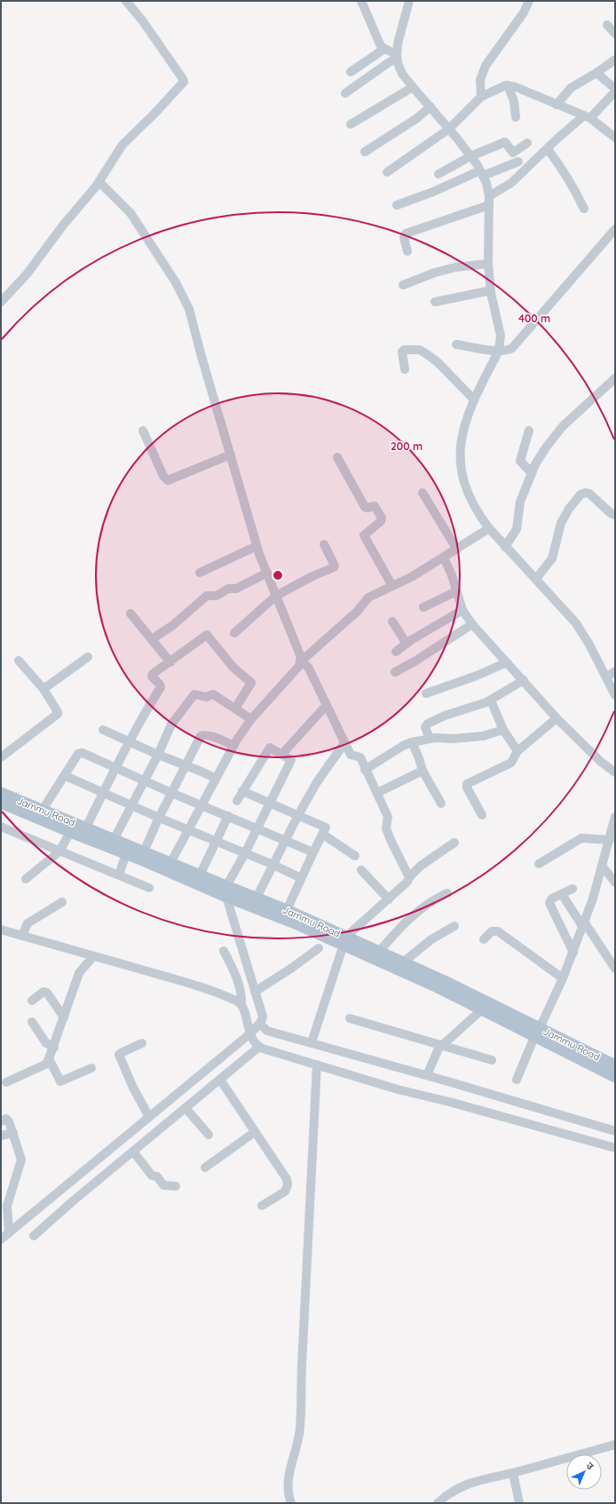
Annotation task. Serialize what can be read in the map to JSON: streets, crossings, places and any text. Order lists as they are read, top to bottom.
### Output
{
  "streets": {
    "main road": ["Jammu Road"]
  },
  "north": "top right",
  "rings": ["400 m", "200 m"]
}
